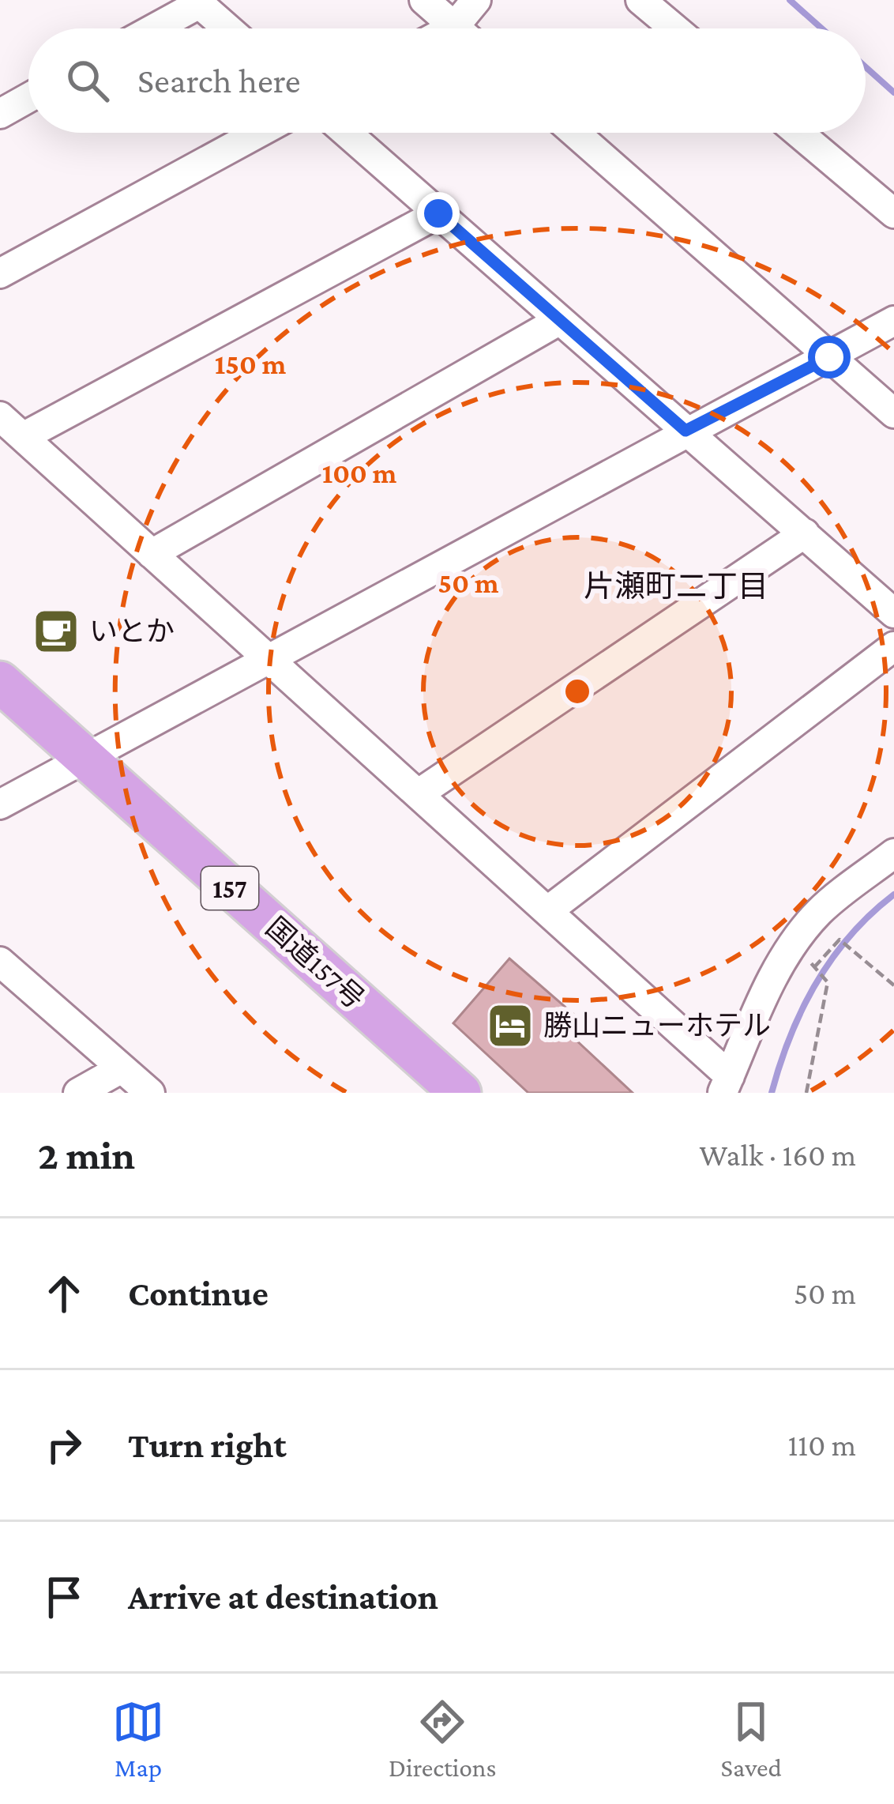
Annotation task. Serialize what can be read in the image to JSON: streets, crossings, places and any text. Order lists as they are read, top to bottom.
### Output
{
  "streets": {
    "highway": ["157", "国道157号"]
  },
  "districts": ["片瀬町二丁目"],
  "places": {
    "cafe": ["いとか"],
    "hotel": ["勝山ニューホテル"]
  },
  "page": {
    "search": "Search here",
    "heading": ["2 min", "Walk · 160 m"],
    "list": [
      ["Continue", "50 m"],
      ["Turn right", "110 m"],
      "Arrive at destination"
    ],
    "nav": ["Map", "Directions", "Saved"]
  },
  "rings": ["150 m", "100 m", "50 m"]
}
